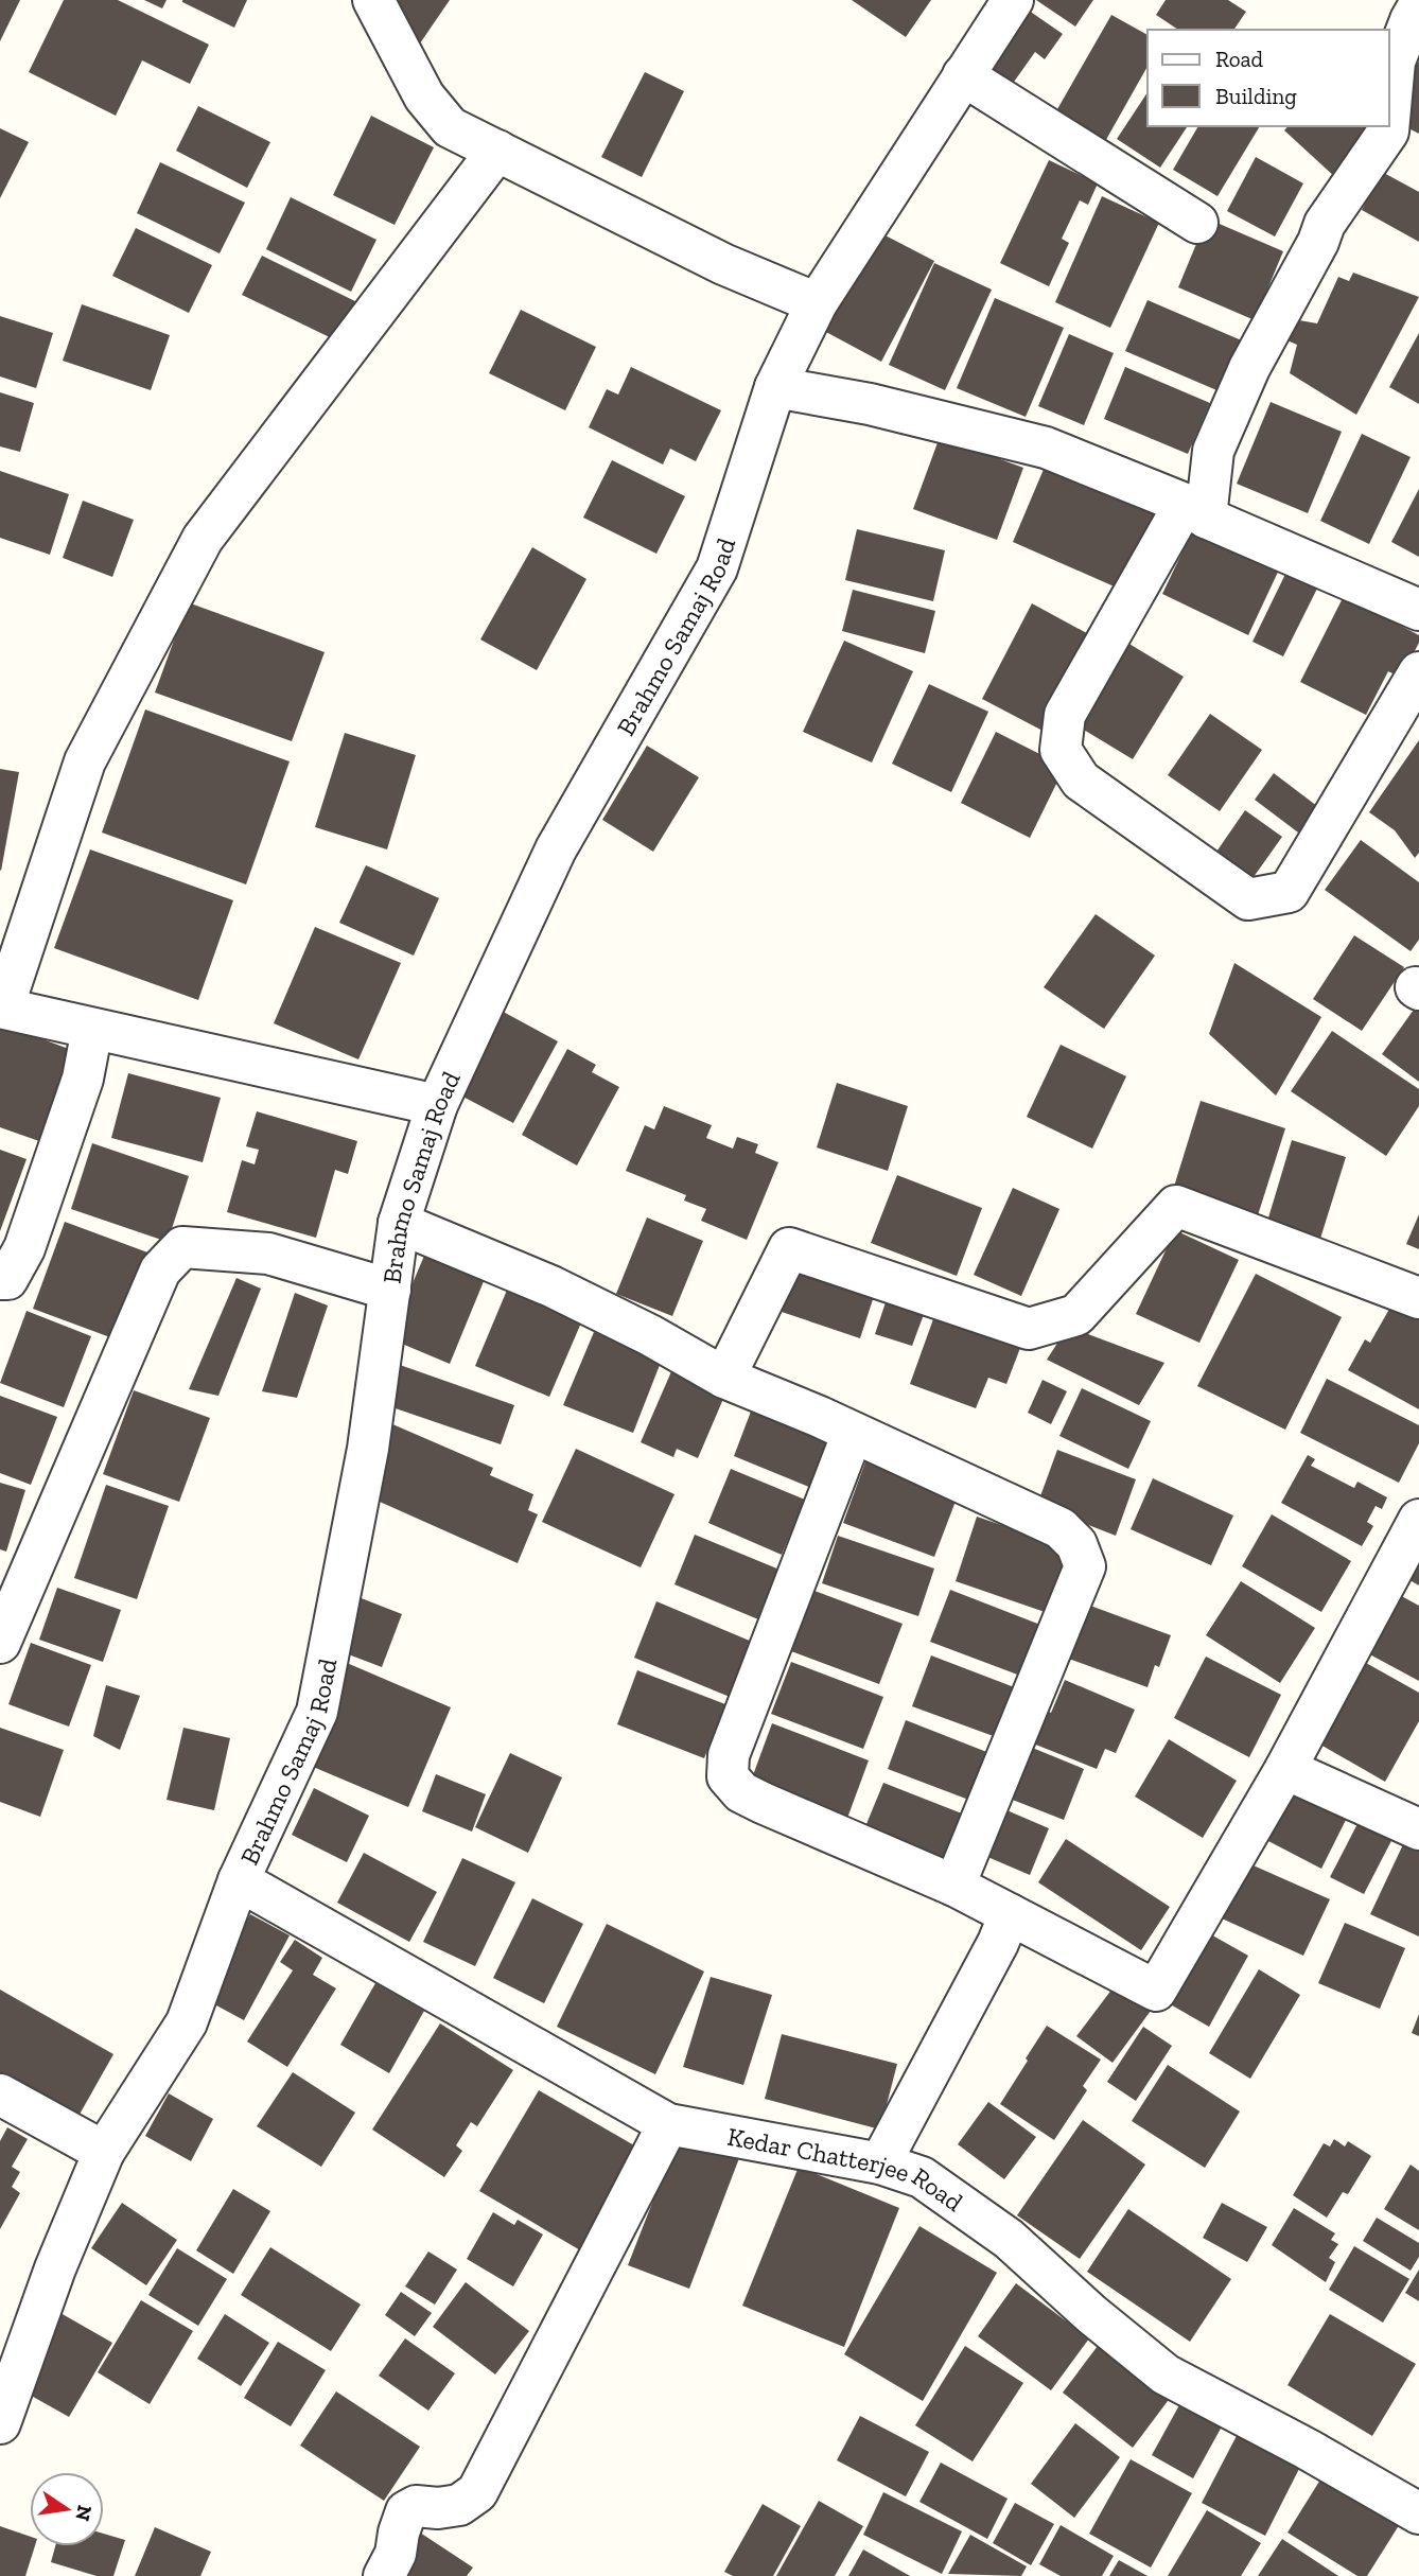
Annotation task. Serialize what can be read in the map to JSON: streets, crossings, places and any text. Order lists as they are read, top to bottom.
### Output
{
  "streets": {
    "street": ["Brahmo Samaj Road", "Kedar Chatterjee Road"]
  },
  "crossings": [
    ["Brahmo Samaj Road", "Kedar Chatterjee Road"]
  ],
  "legend": ["Road", "Building"],
  "north": "right"
}
